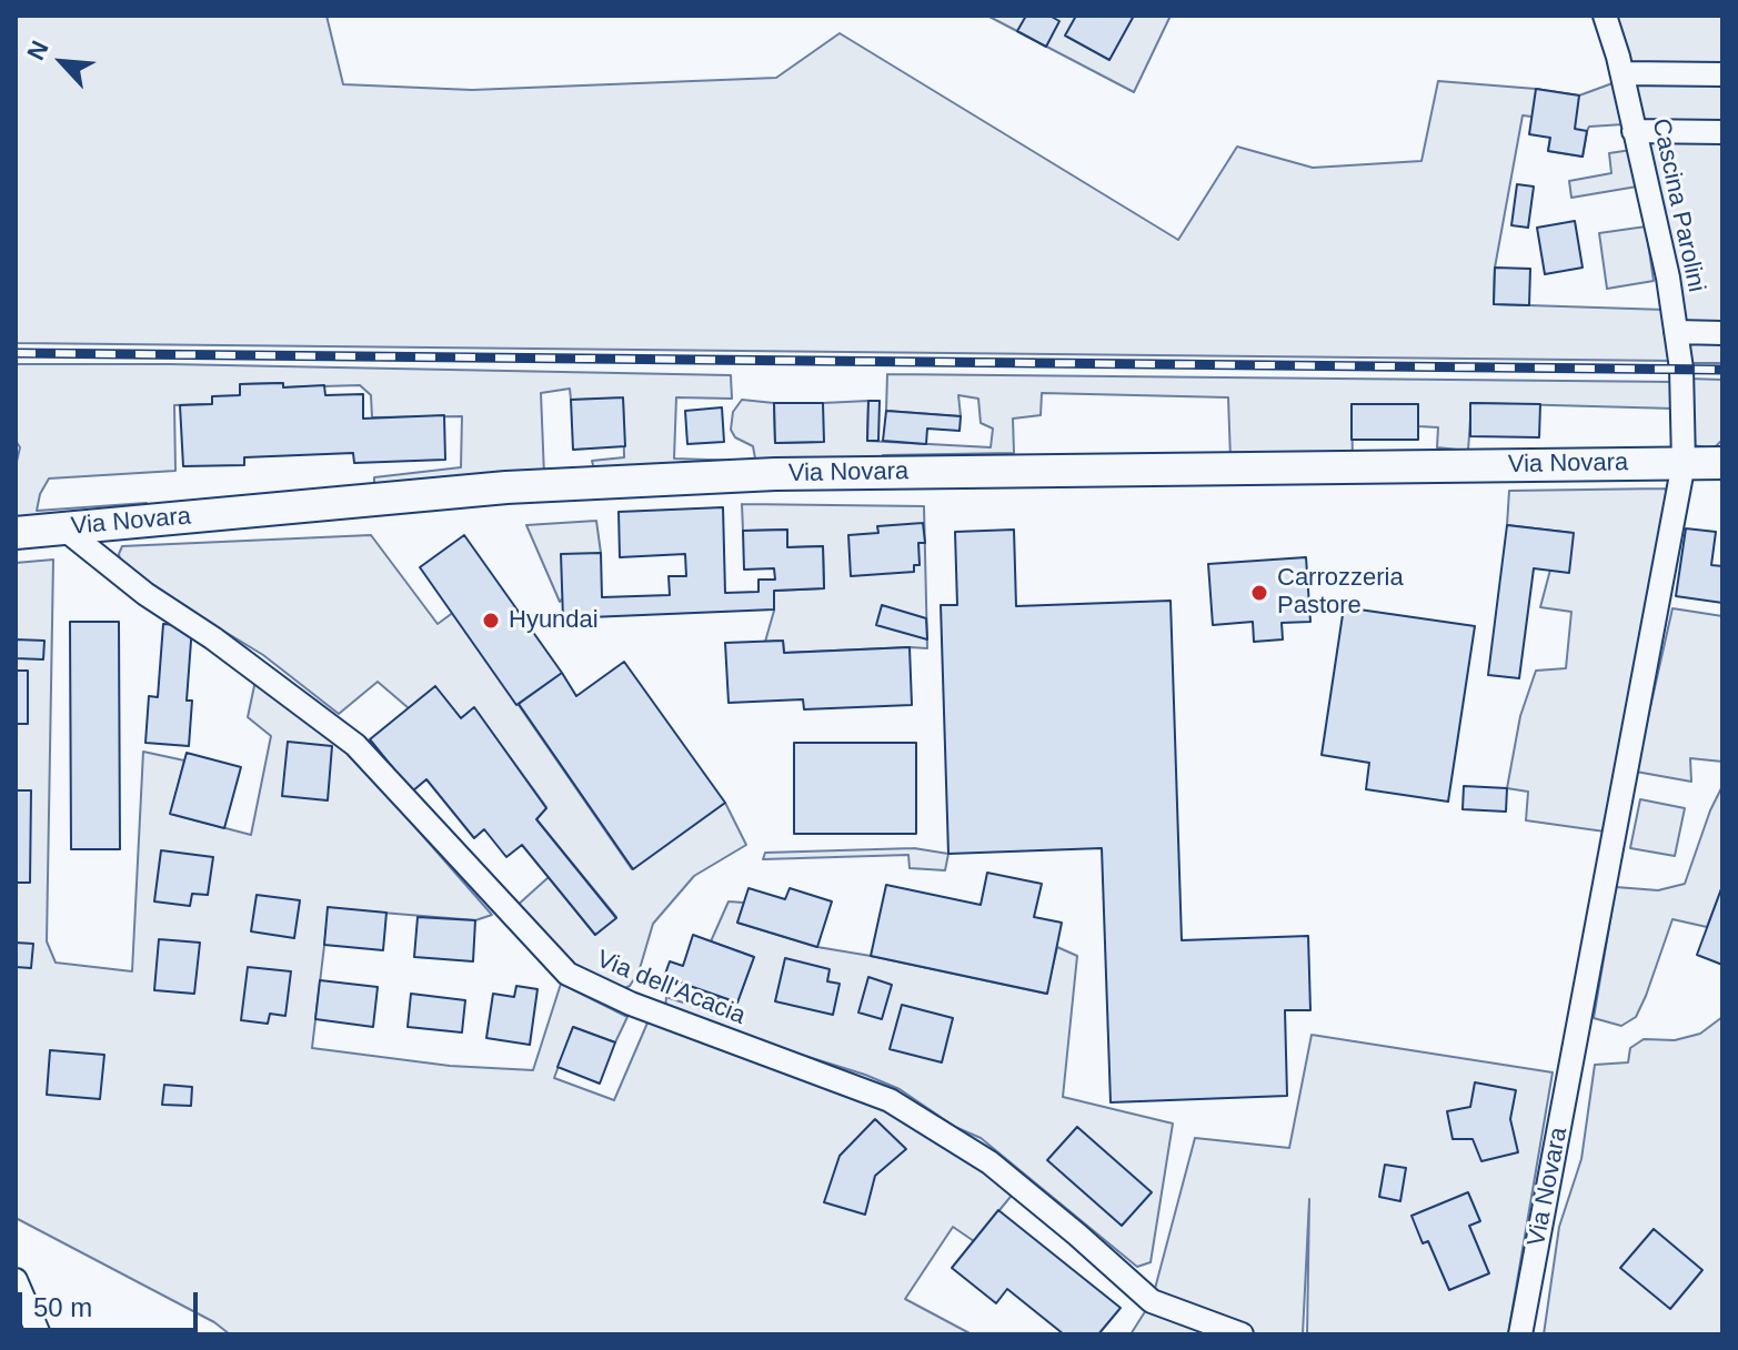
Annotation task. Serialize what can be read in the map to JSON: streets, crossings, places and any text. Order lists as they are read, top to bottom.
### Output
{
  "streets": {
    "main road": ["Via Novara"],
    "street": ["Cascina Parolini", "Via dell'Acacia"]
  },
  "crossings": [
    ["Cascina Parolini", "Via Novara"],
    ["Via Novara", "Via dell'Acacia"]
  ],
  "places": ["Carrozzeria Pastore", "Hyundai"],
  "scale_bar": "50 m",
  "north": "top left"
}
